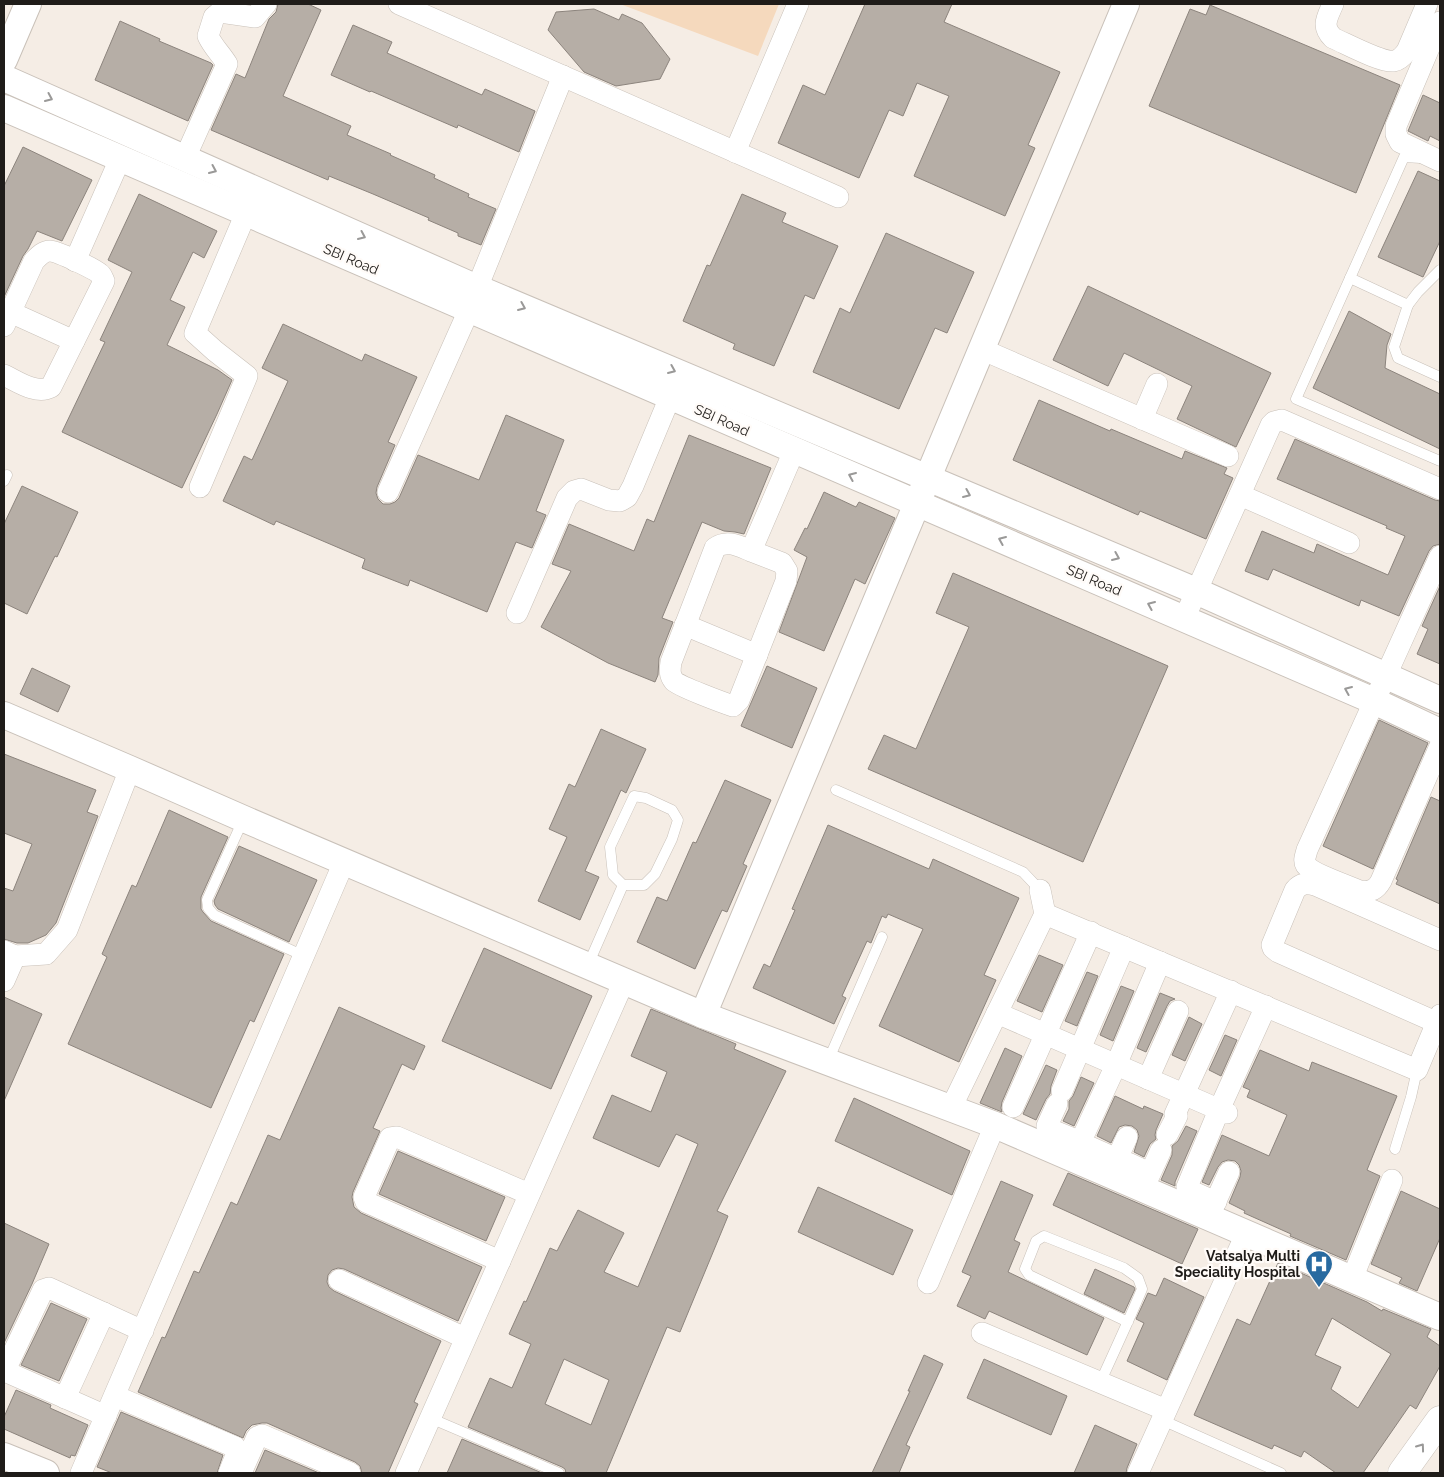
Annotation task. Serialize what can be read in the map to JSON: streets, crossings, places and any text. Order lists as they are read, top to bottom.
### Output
{
  "streets": {
    "street": ["SBI Road"]
  },
  "places": {
    "hospital": ["Vatsalya Multi Speciality Hospital"]
  }
}
